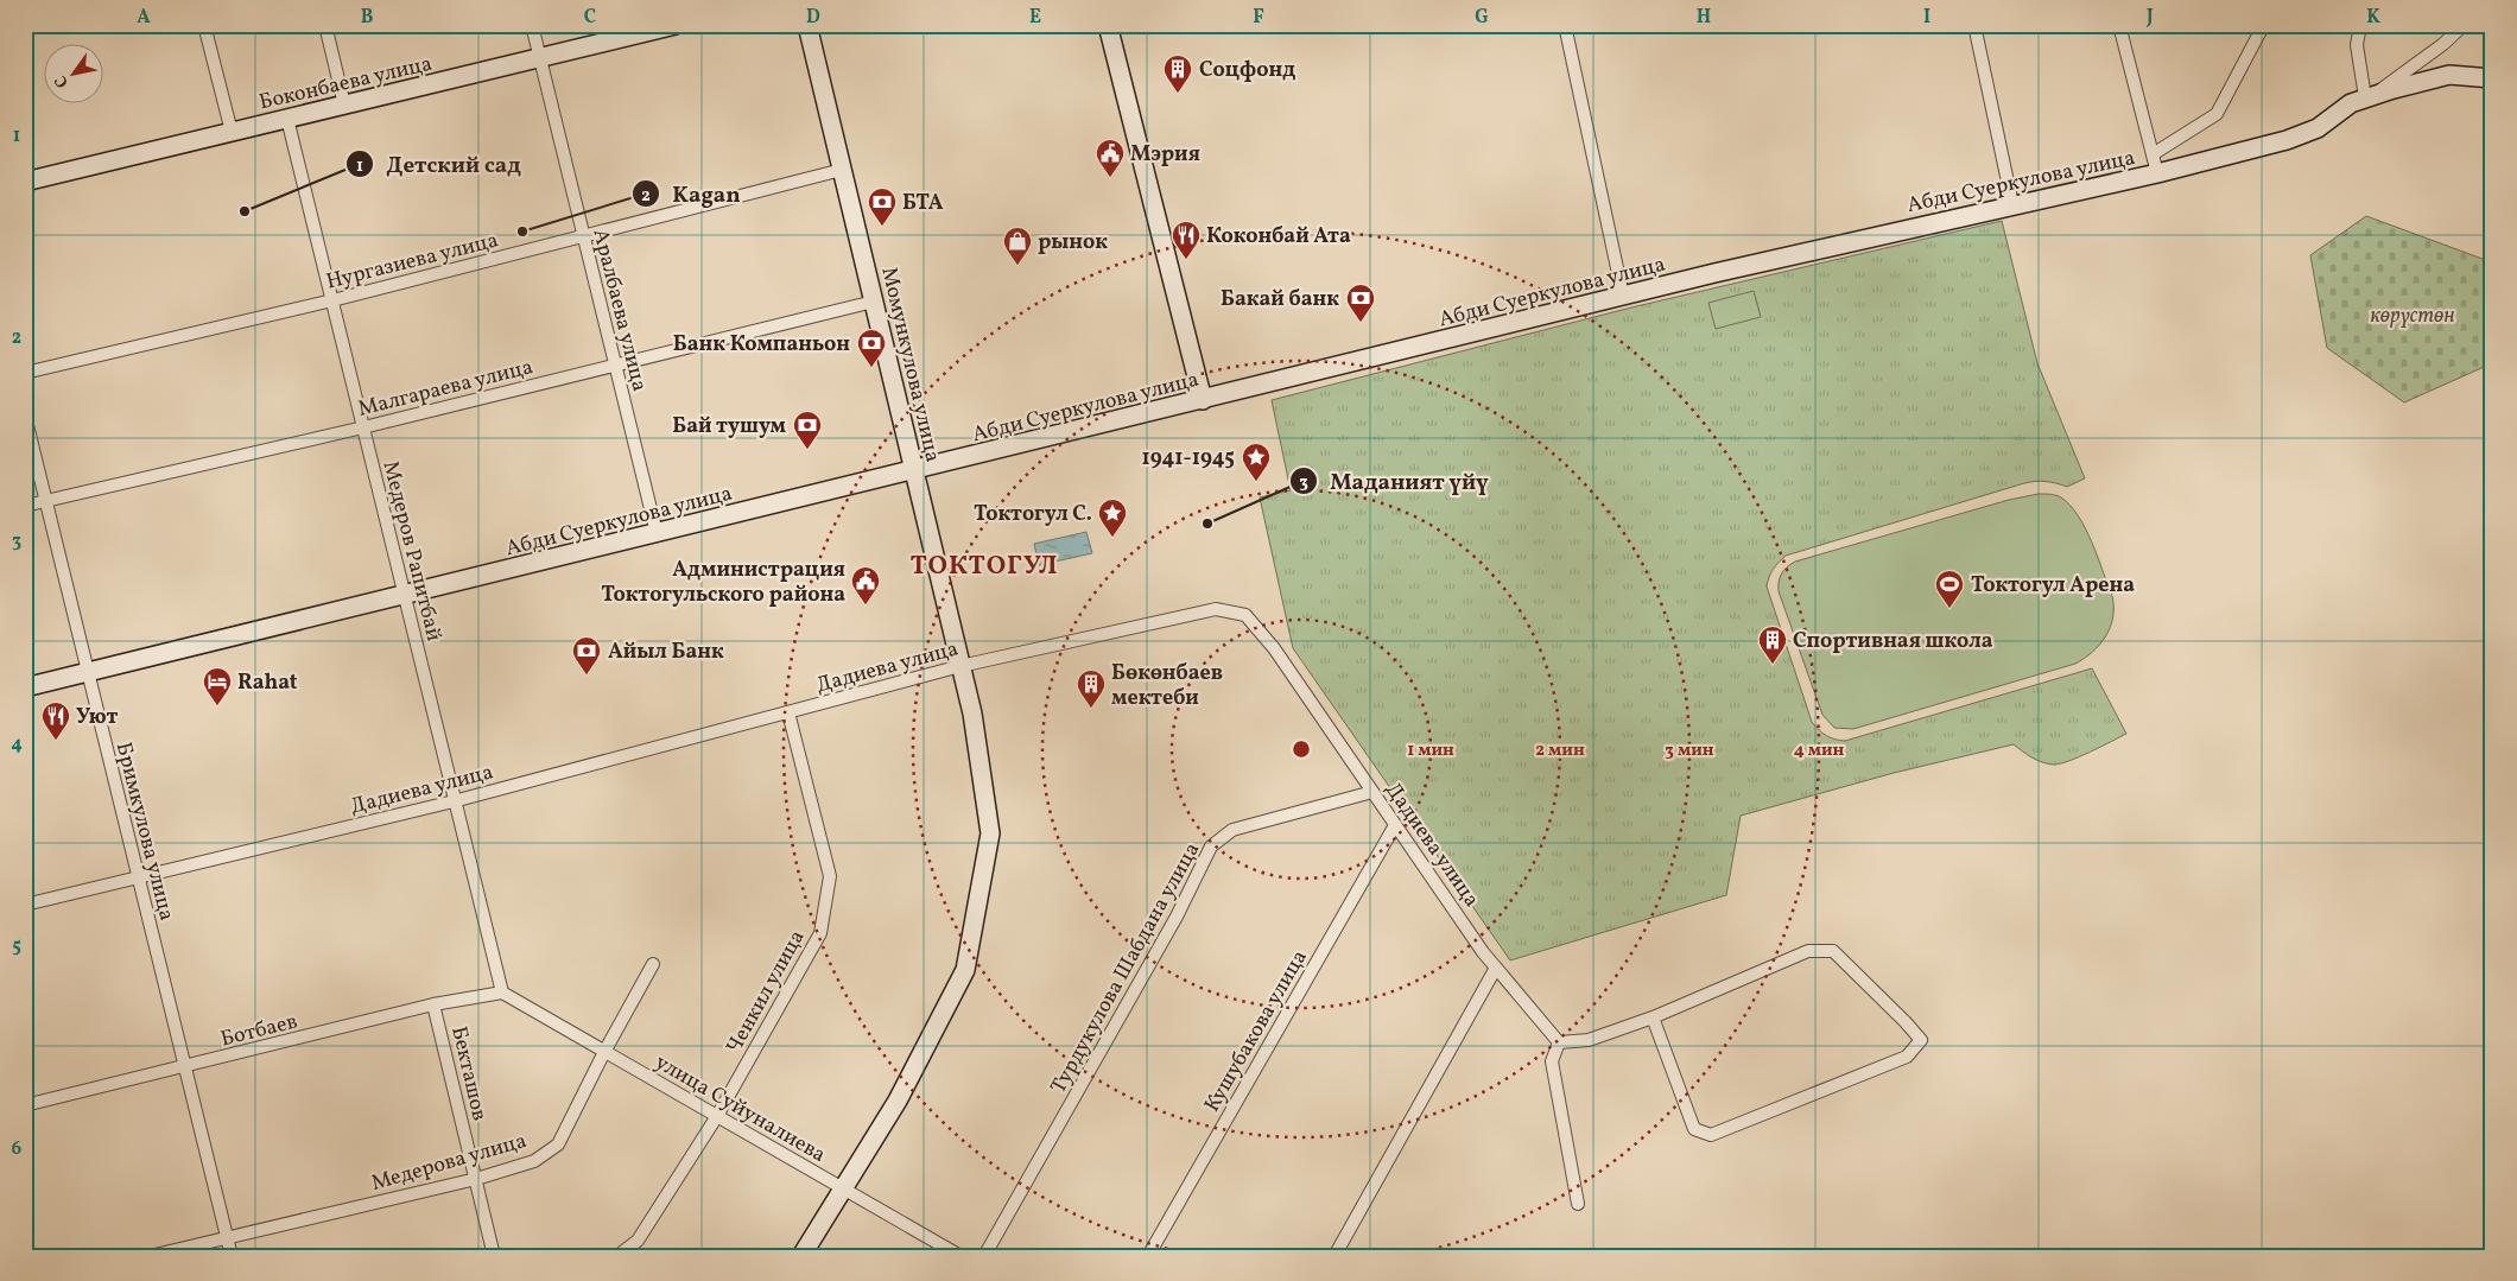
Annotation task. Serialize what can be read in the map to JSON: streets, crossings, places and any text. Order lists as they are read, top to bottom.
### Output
{
  "streets": {
    "street": [
      "Боконбаева улица",
      "Абди Суеркулова улица",
      "Нургазиева улица",
      "Аралбаева улица",
      "Момункулова улица",
      "Малгараева улица",
      "Медеров Рапитбай",
      "Дадиева улица",
      "Бримкулова улица",
      "Турдукулова Шабдана улица",
      "Ченкил улица",
      "Ботбаев",
      "Кушубакова улица",
      "Бекташов",
      "улица Суйуналиева",
      "Медерова улица"
    ]
  },
  "crossings": [
    ["Боконбаева улица", "Аралбаева улица"],
    ["Боконбаева улица", "Медеров Рапитбай"],
    ["Абди Суеркулова улица", "Аралбаева улица"],
    ["Абди Суеркулова улица", "Момункулова улица"],
    ["Абди Суеркулова улица", "Медеров Рапитбай"],
    ["Абди Суеркулова улица", "Бримкулова улица"],
    ["Нургазиева улица", "Аралбаева улица"],
    ["Нургазиева улица", "Момункулова улица"],
    ["Нургазиева улица", "Медеров Рапитбай"],
    ["Аралбаева улица", "Малгараева улица"],
    ["Момункулова улица", "Малгараева улица"],
    ["Момункулова улица", "Дадиева улица"],
    ["Момункулова улица", "улица Суйуналиева"],
    ["Малгараева улица", "Медеров Рапитбай"],
    ["Малгараева улица", "Бримкулова улица"],
    ["Медеров Рапитбай", "Дадиева улица"],
    ["Медеров Рапитбай", "Ботбаев"],
    ["Медеров Рапитбай", "улица Суйуналиева"],
    ["Дадиева улица", "Бримкулова улица"],
    ["Дадиева улица", "Турдукулова Шабдана улица"],
    ["Дадиева улица", "Ченкил улица"],
    ["Дадиева улица", "Кушубакова улица"],
    ["Бримкулова улица", "Ботбаев"],
    ["Бримкулова улица", "Медерова улица"],
    ["Ченкил улица", "улица Суйуналиева"],
    ["Ботбаев", "Бекташов"],
    ["Ботбаев", "улица Суйуналиева"],
    ["Бекташов", "Медерова улица"],
    ["улица Суйуналиева", "Медерова улица"]
  ],
  "districts": ["ТОКТОГУЛ"],
  "parks": ["көрүстөн"],
  "places": {
    "building": ["Соцфонд", "Спортивная школа", "Бөкөнбаев мектеби"],
    "public building": ["Мэрия", "Администрация Токтогульского района"],
    "other": ["Детский сад", "Kagan", "Маданият үйү"],
    "bank": [
      "БТА",
      "Бакай банк",
      "Банк Компаньон",
      "Бай тушум",
      "Айыл Банк"
    ],
    "restaurant": ["Коконбай Ата", "Уют"],
    "shop": ["рынок"],
    "place": ["1941-1945", "Токтогул С."],
    "sports": ["Токтогул Арена"],
    "hotel": ["Rahat"]
  },
  "north": "bottom left",
  "grid": {
    "columns": [
      "A",
      "B",
      "C",
      "D",
      "E",
      "F",
      "G",
      "H",
      "I",
      "J",
      "K"
    ],
    "rows": [
      "1",
      "2",
      "3",
      "4",
      "5",
      "6"
    ]
  },
  "rings": [
    "1 мин",
    "2 мин",
    "3 мин",
    "4 мин"
  ]
}
